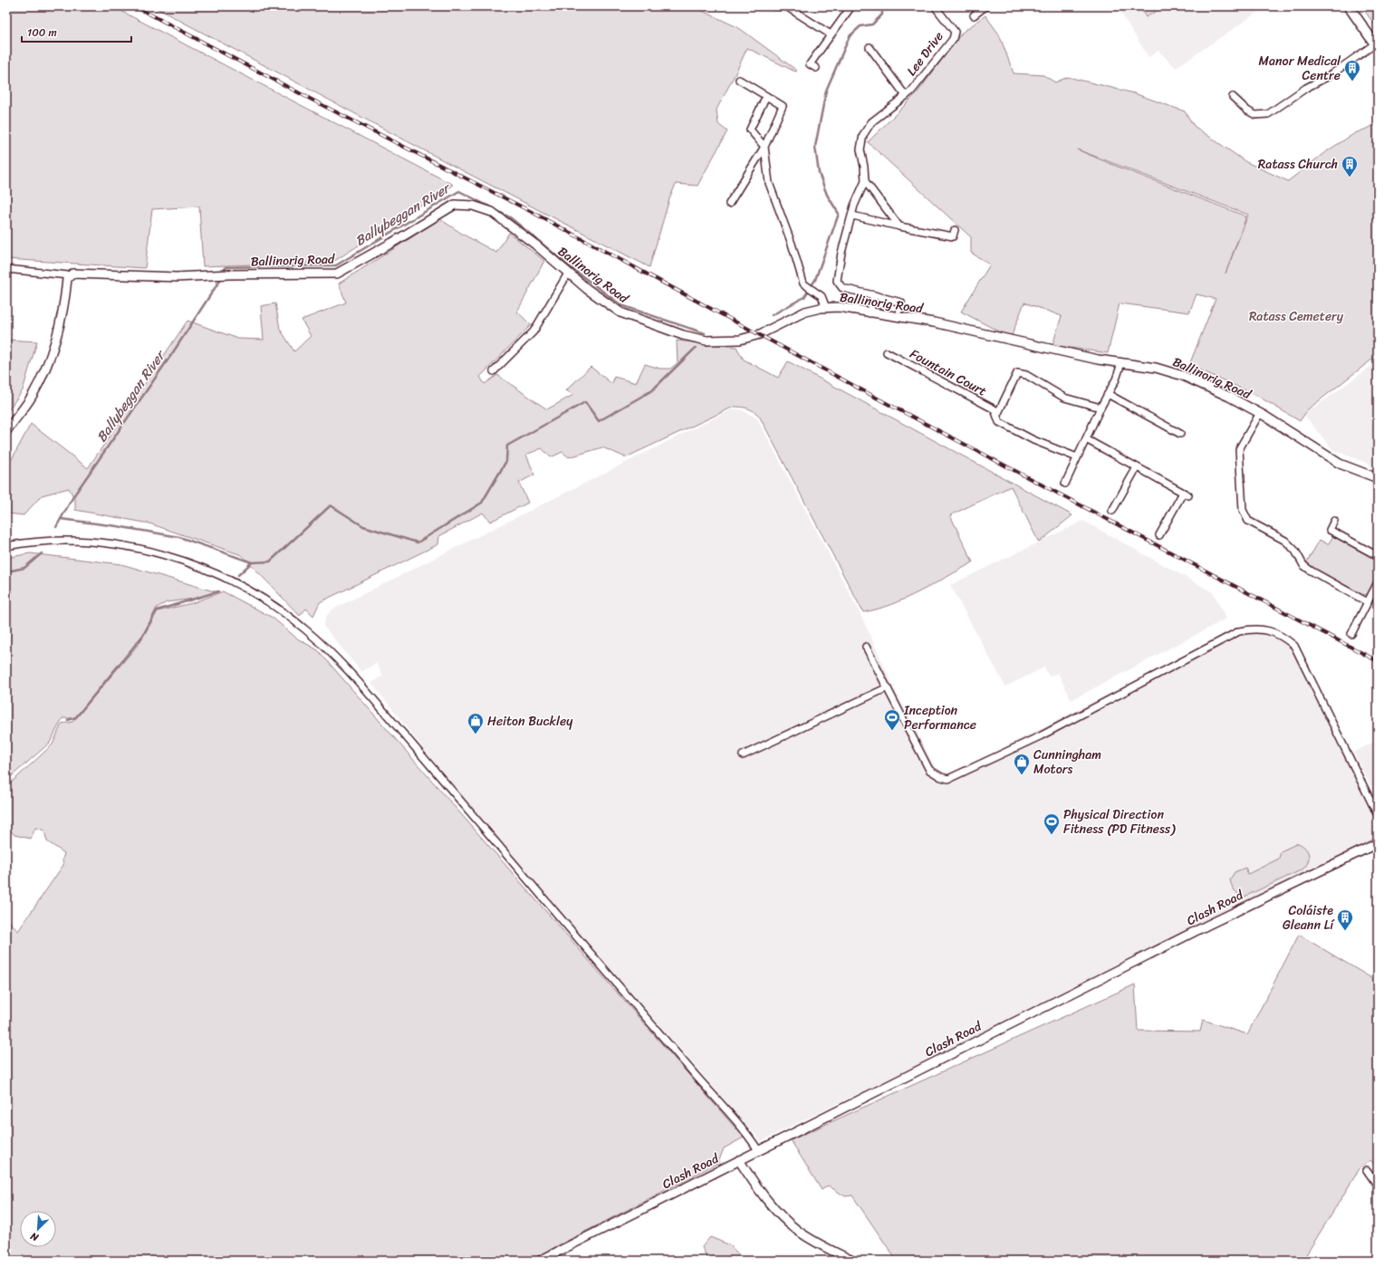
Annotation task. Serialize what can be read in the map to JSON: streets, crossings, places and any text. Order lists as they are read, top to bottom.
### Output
{
  "streets": {
    "street": [
      "Lee Drive",
      "Ballinorig Road",
      "Fountain Court",
      "Clash Road"
    ]
  },
  "water": ["Ballybeggan River"],
  "parks": ["Ratass Cemetery"],
  "places": {
    "building": ["Manor Medical Centre", "Ratass Church", "Coláiste Gleann Lí"],
    "sports": ["Inception Performance", "Physical Direction Fitness (PD Fitness)"],
    "shop": ["Heiton Buckley", "Cunningham Motors"]
  },
  "scale_bar": "100 m",
  "north": "bottom left"
}
